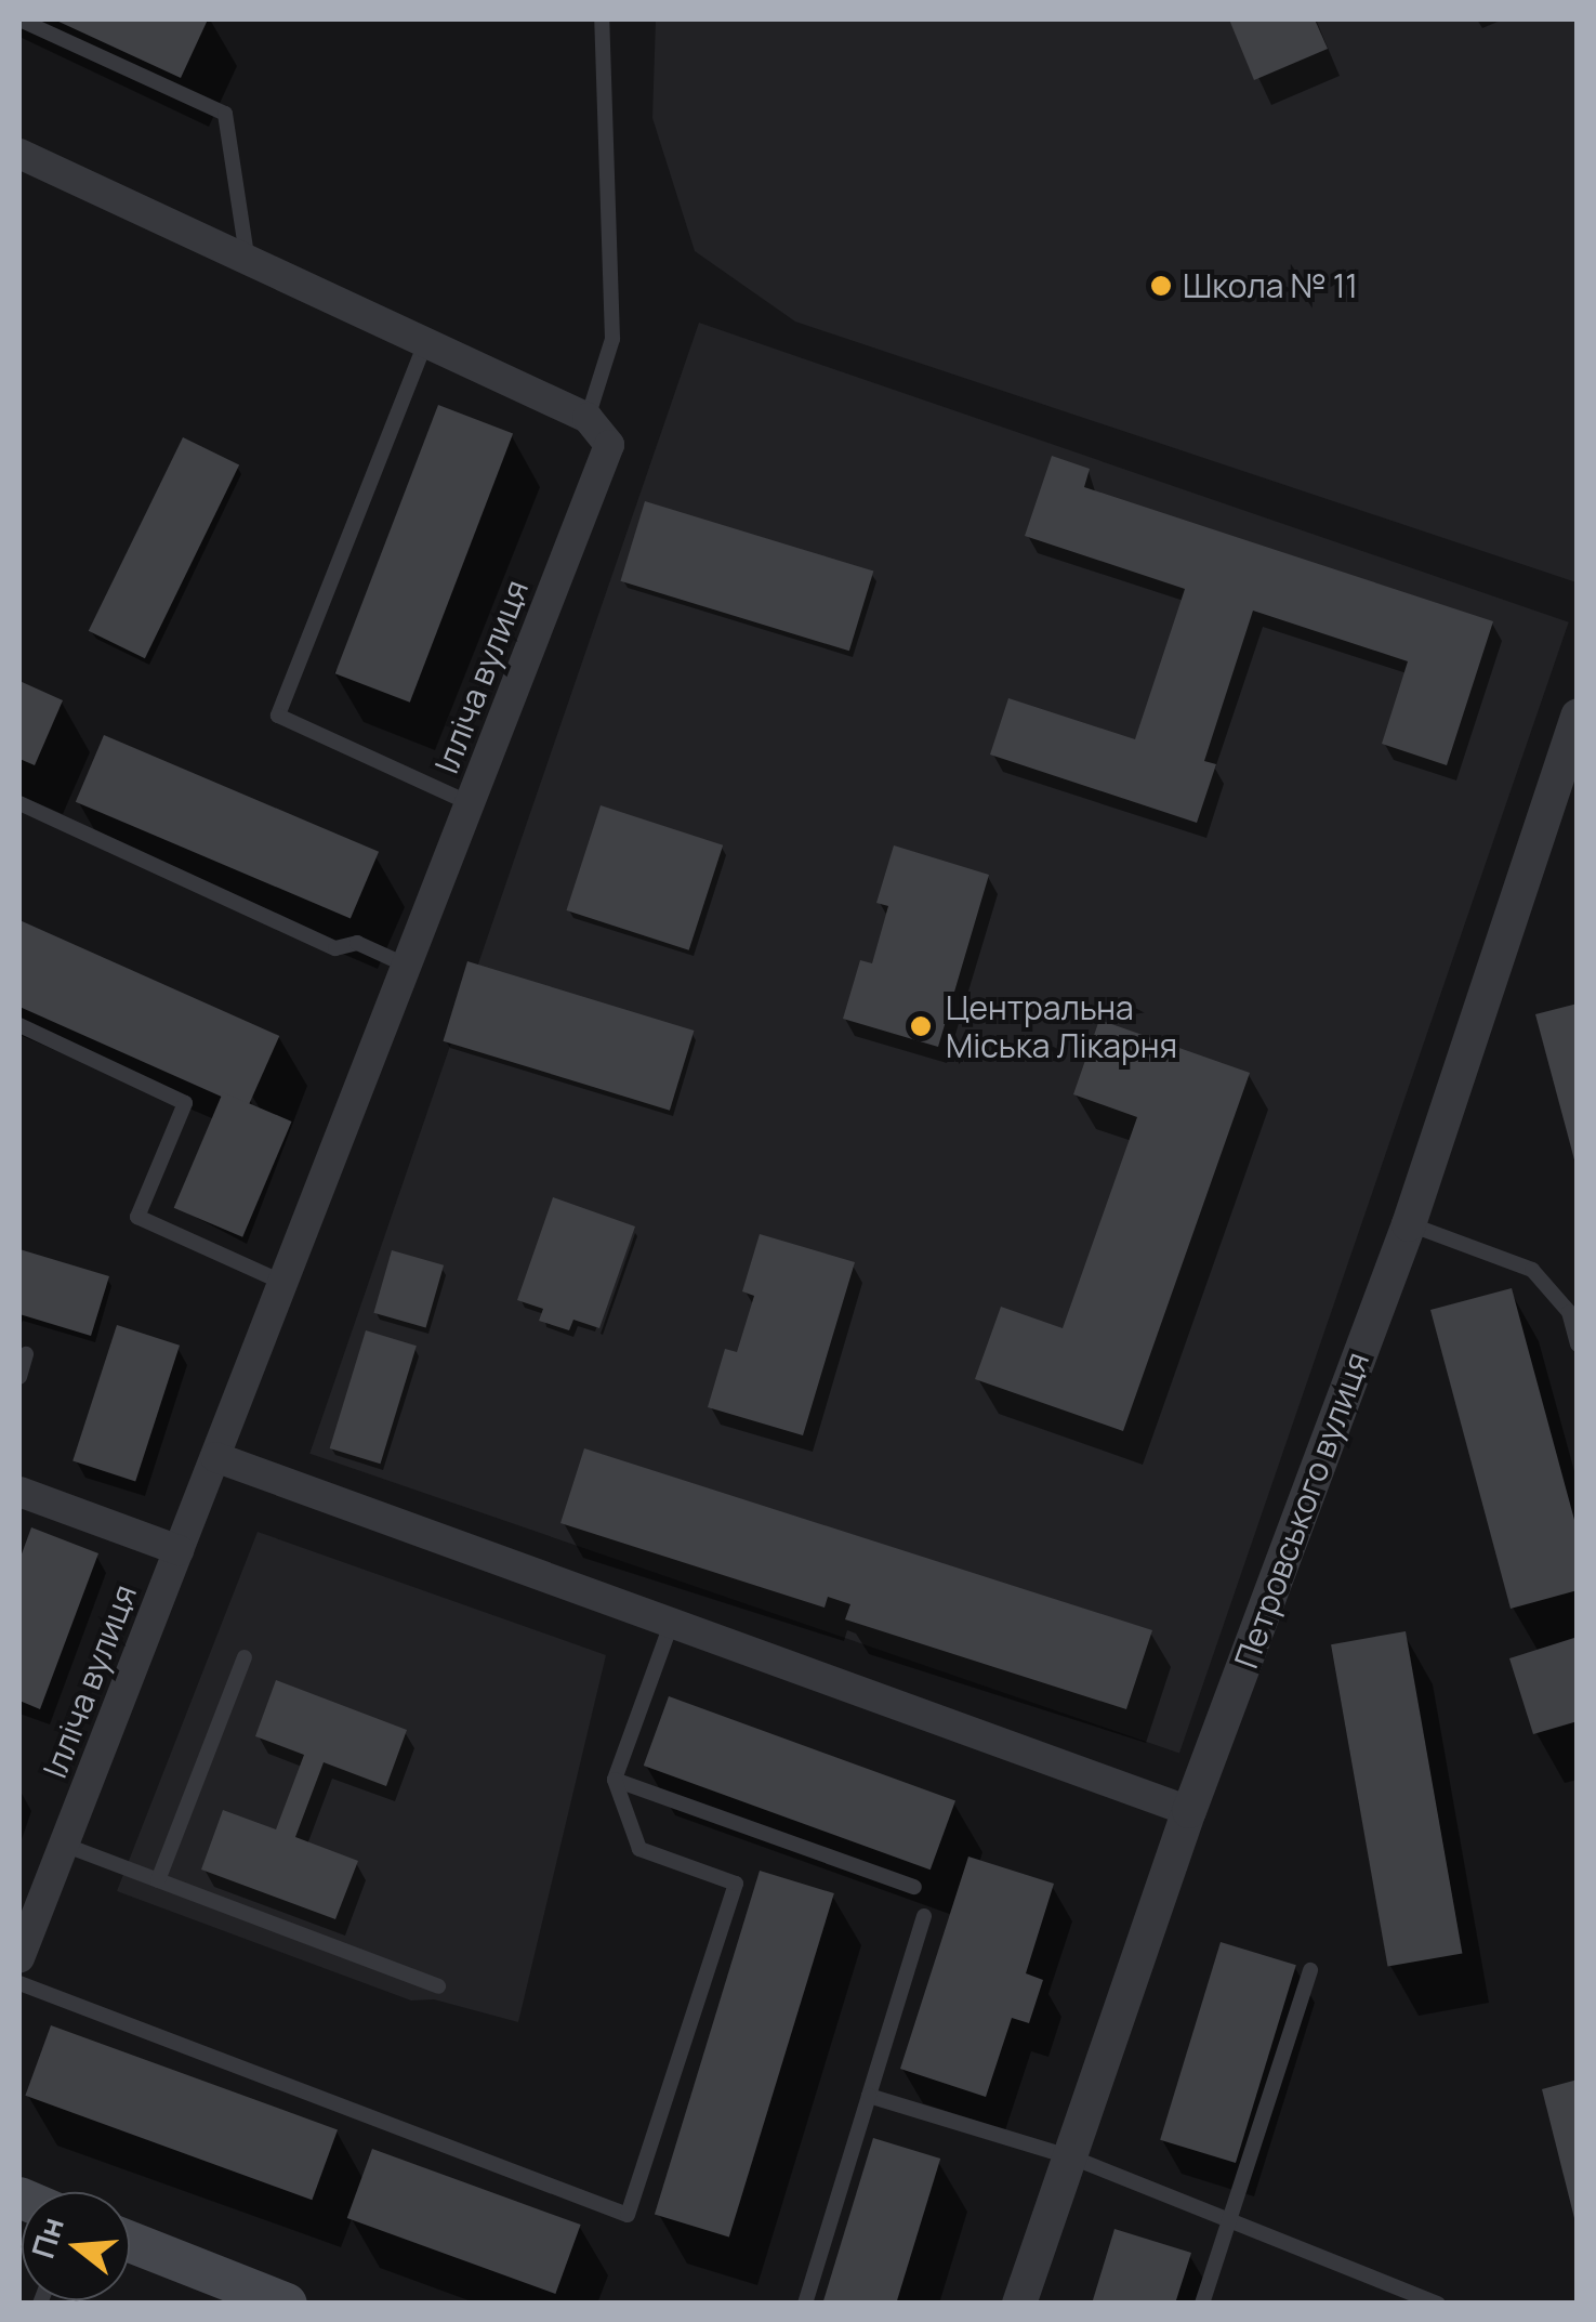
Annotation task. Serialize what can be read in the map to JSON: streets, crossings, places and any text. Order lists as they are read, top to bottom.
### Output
{
  "streets": {
    "street": ["Ілліча вулиця", "Петровського вулиця"]
  },
  "places": ["Школа № 11", "Центральна Міська Лікарня"],
  "north": "left"
}
